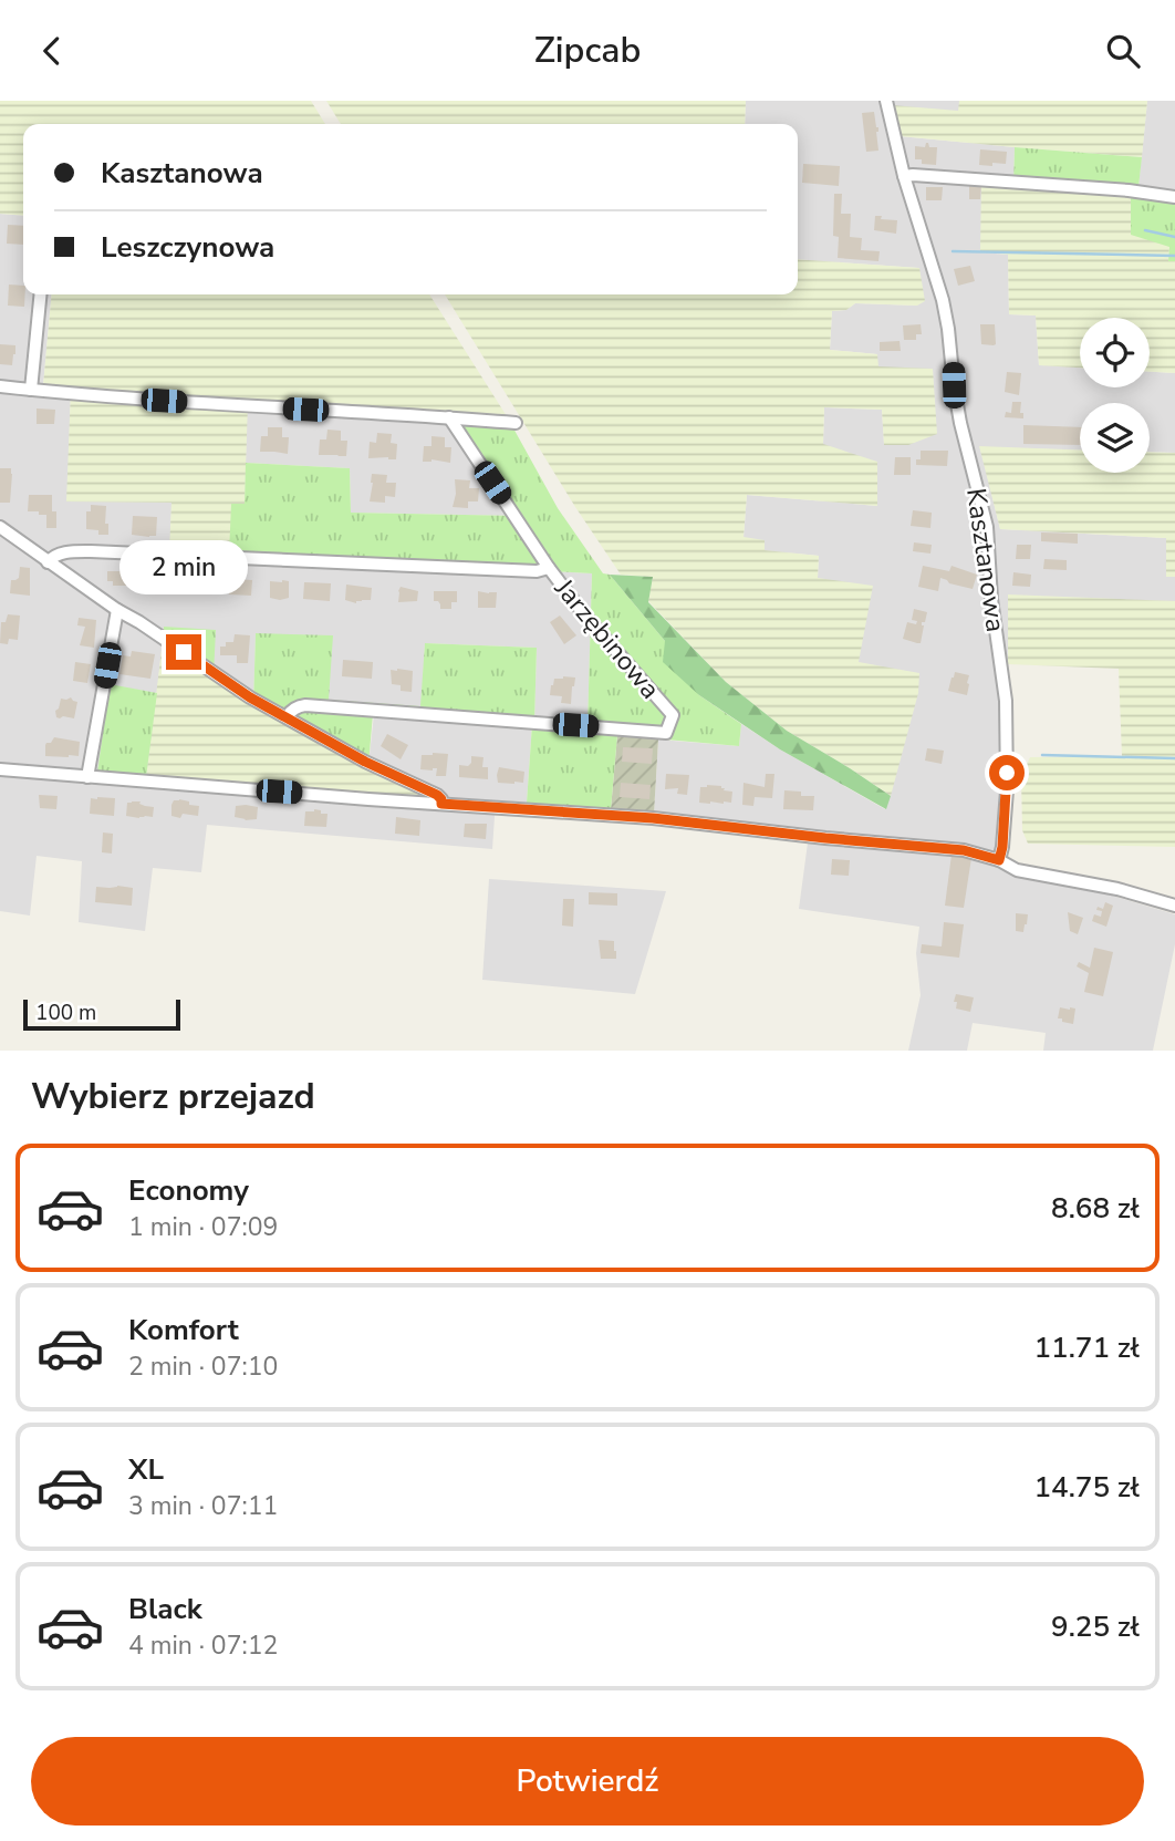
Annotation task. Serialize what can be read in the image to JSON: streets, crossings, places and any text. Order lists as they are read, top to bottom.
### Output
{
  "streets": {
    "street": ["Kasztanowa", "Jarzębinowa"]
  },
  "scale_bar": "100 m",
  "page": {
    "header": "Zipcab",
    "banner": ["Kasztanowa", "Leszczynowa"],
    "bubble": "2 min",
    "scale": "100 m",
    "heading": "Wybierz przejazd",
    "list": [
      {
        "name": "Economy",
        "note": "1 min · 07:09",
        "value": "8.68 zł"
      },
      {
        "name": "Komfort",
        "note": "2 min · 07:10",
        "value": "11.71 zł"
      },
      {
        "name": "XL",
        "note": "3 min · 07:11",
        "value": "14.75 zł"
      },
      {
        "name": "Black",
        "note": "4 min · 07:12",
        "value": "9.25 zł"
      }
    ],
    "buttons": "Potwierdź"
  }
}
